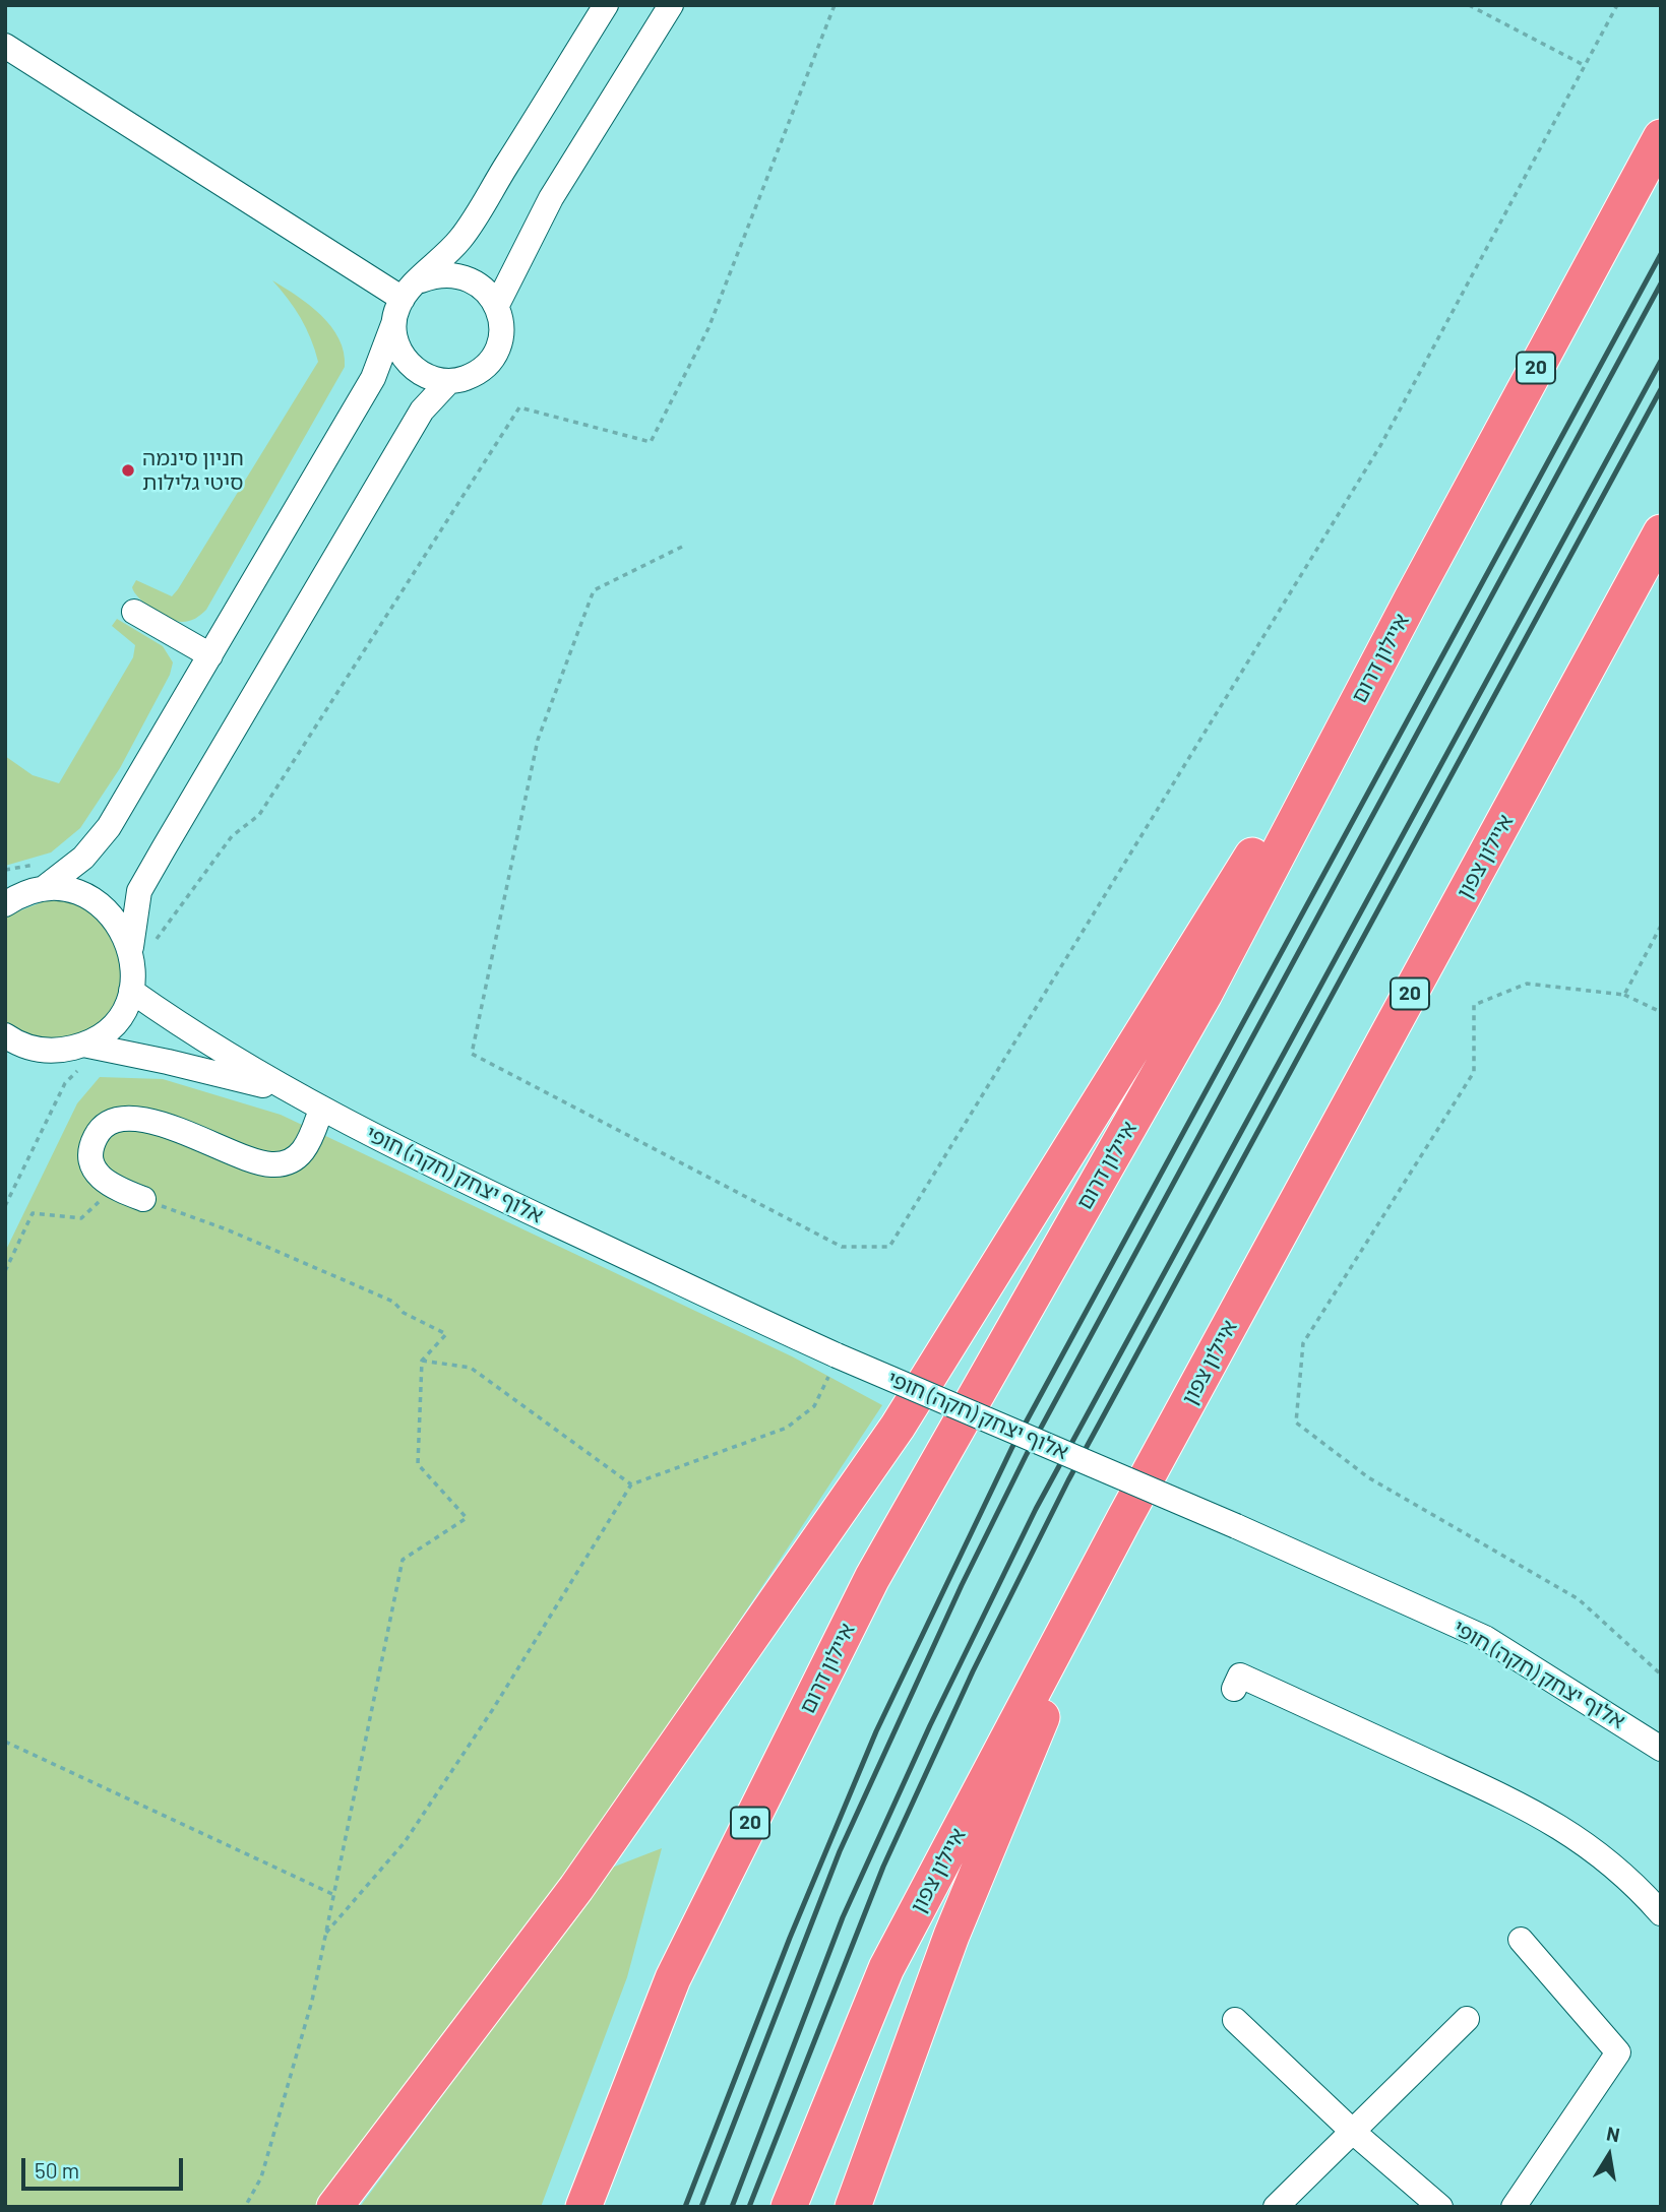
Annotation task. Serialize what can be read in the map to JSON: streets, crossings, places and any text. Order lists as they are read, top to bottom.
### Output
{
  "streets": {
    "highway": ["20", "איילון דרום", "איילון צפון"],
    "street": ["אלוף יצחק (חקה) חופי"]
  },
  "places": ["חניון סינמה סיטי גלילות"],
  "scale_bar": "50 m",
  "north": "top"
}
